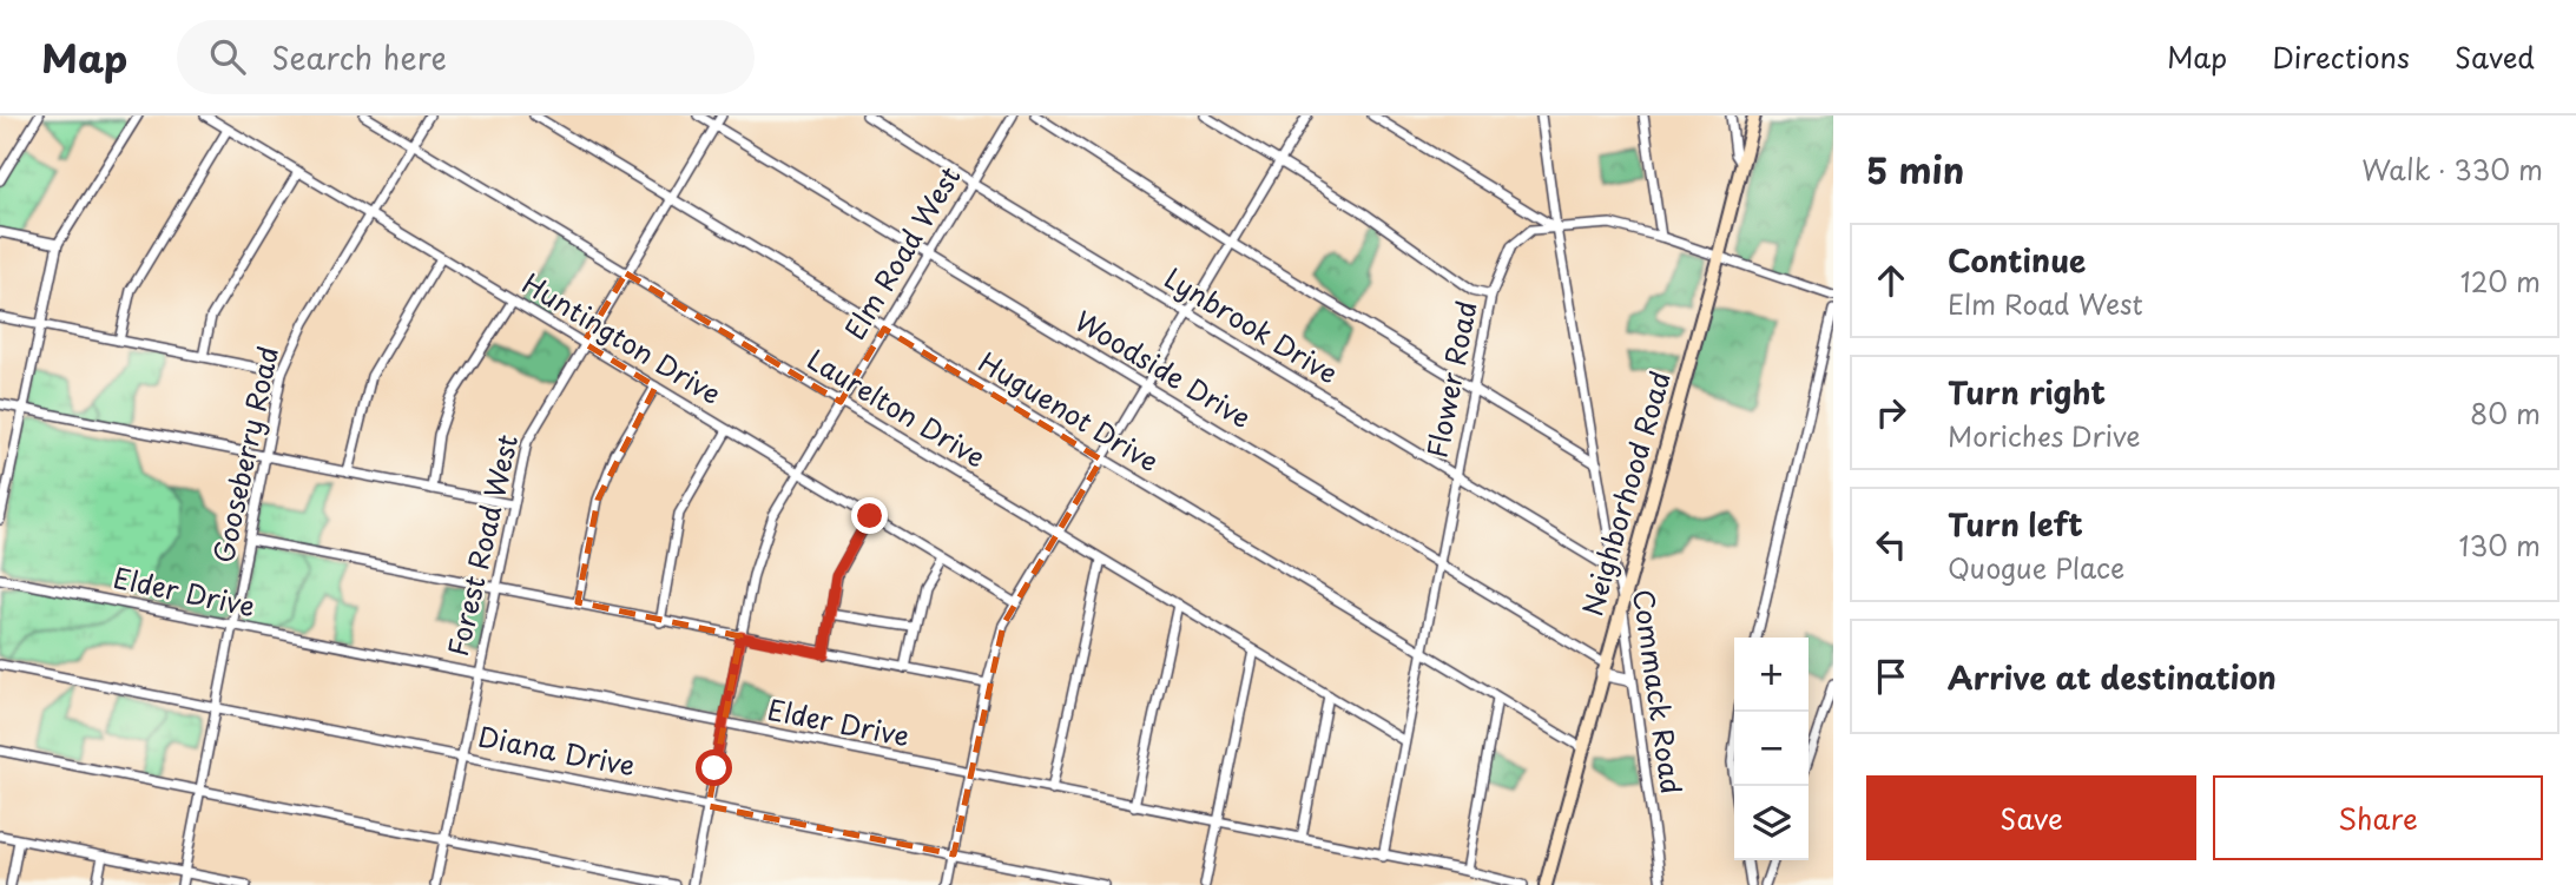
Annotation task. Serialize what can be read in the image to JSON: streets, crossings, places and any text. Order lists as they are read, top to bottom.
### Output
{
  "streets": {
    "main road": ["Neighborhood Road"],
    "street": [
      "Elm Road West",
      "Lynbrook Drive",
      "Huntington Drive",
      "Woodside Drive",
      "Flower Road",
      "Laurelton Drive",
      "Huguenot Drive",
      "Gooseberry Road",
      "Forest Road West",
      "Elder Drive",
      "Commack Road",
      "Diana Drive"
    ]
  },
  "crossings": [
    ["Elm Road West", "Lynbrook Drive"],
    ["Elm Road West", "Huntington Drive"],
    ["Elm Road West", "Woodside Drive"],
    ["Elm Road West", "Laurelton Drive"],
    ["Elm Road West", "Huguenot Drive"],
    ["Elm Road West", "Elder Drive"],
    ["Elm Road West", "Diana Drive"],
    ["Lynbrook Drive", "Flower Road"],
    ["Lynbrook Drive", "Commack Road"],
    ["Huntington Drive", "Gooseberry Road"],
    ["Huntington Drive", "Forest Road West"],
    ["Woodside Drive", "Flower Road"],
    ["Woodside Drive", "Neighborhood Road"],
    ["Woodside Drive", "Forest Road West"],
    ["Flower Road", "Laurelton Drive"],
    ["Flower Road", "Huguenot Drive"],
    ["Flower Road", "Neighborhood Road"],
    ["Flower Road", "Elder Drive"],
    ["Flower Road", "Commack Road"],
    ["Laurelton Drive", "Gooseberry Road"],
    ["Laurelton Drive", "Forest Road West"],
    ["Huguenot Drive", "Neighborhood Road"],
    ["Huguenot Drive", "Forest Road West"],
    ["Gooseberry Road", "Elder Drive"],
    ["Gooseberry Road", "Diana Drive"],
    ["Neighborhood Road", "Commack Road"],
    ["Forest Road West", "Elder Drive"],
    ["Forest Road West", "Diana Drive"]
  ],
  "page": {
    "header": "Map",
    "search": "Search here",
    "nav": ["Map", "Directions", "Saved"],
    "heading": ["5 min", "Walk · 330 m"],
    "list": [
      ["Continue", "Elm Road West", "120 m"],
      ["Turn right", "Moriches Drive", "80 m"],
      ["Turn left", "Quogue Place", "130 m"],
      "Arrive at destination"
    ],
    "map_buttons": ["+", "−"],
    "buttons": ["Save", "Share"]
  }
}
